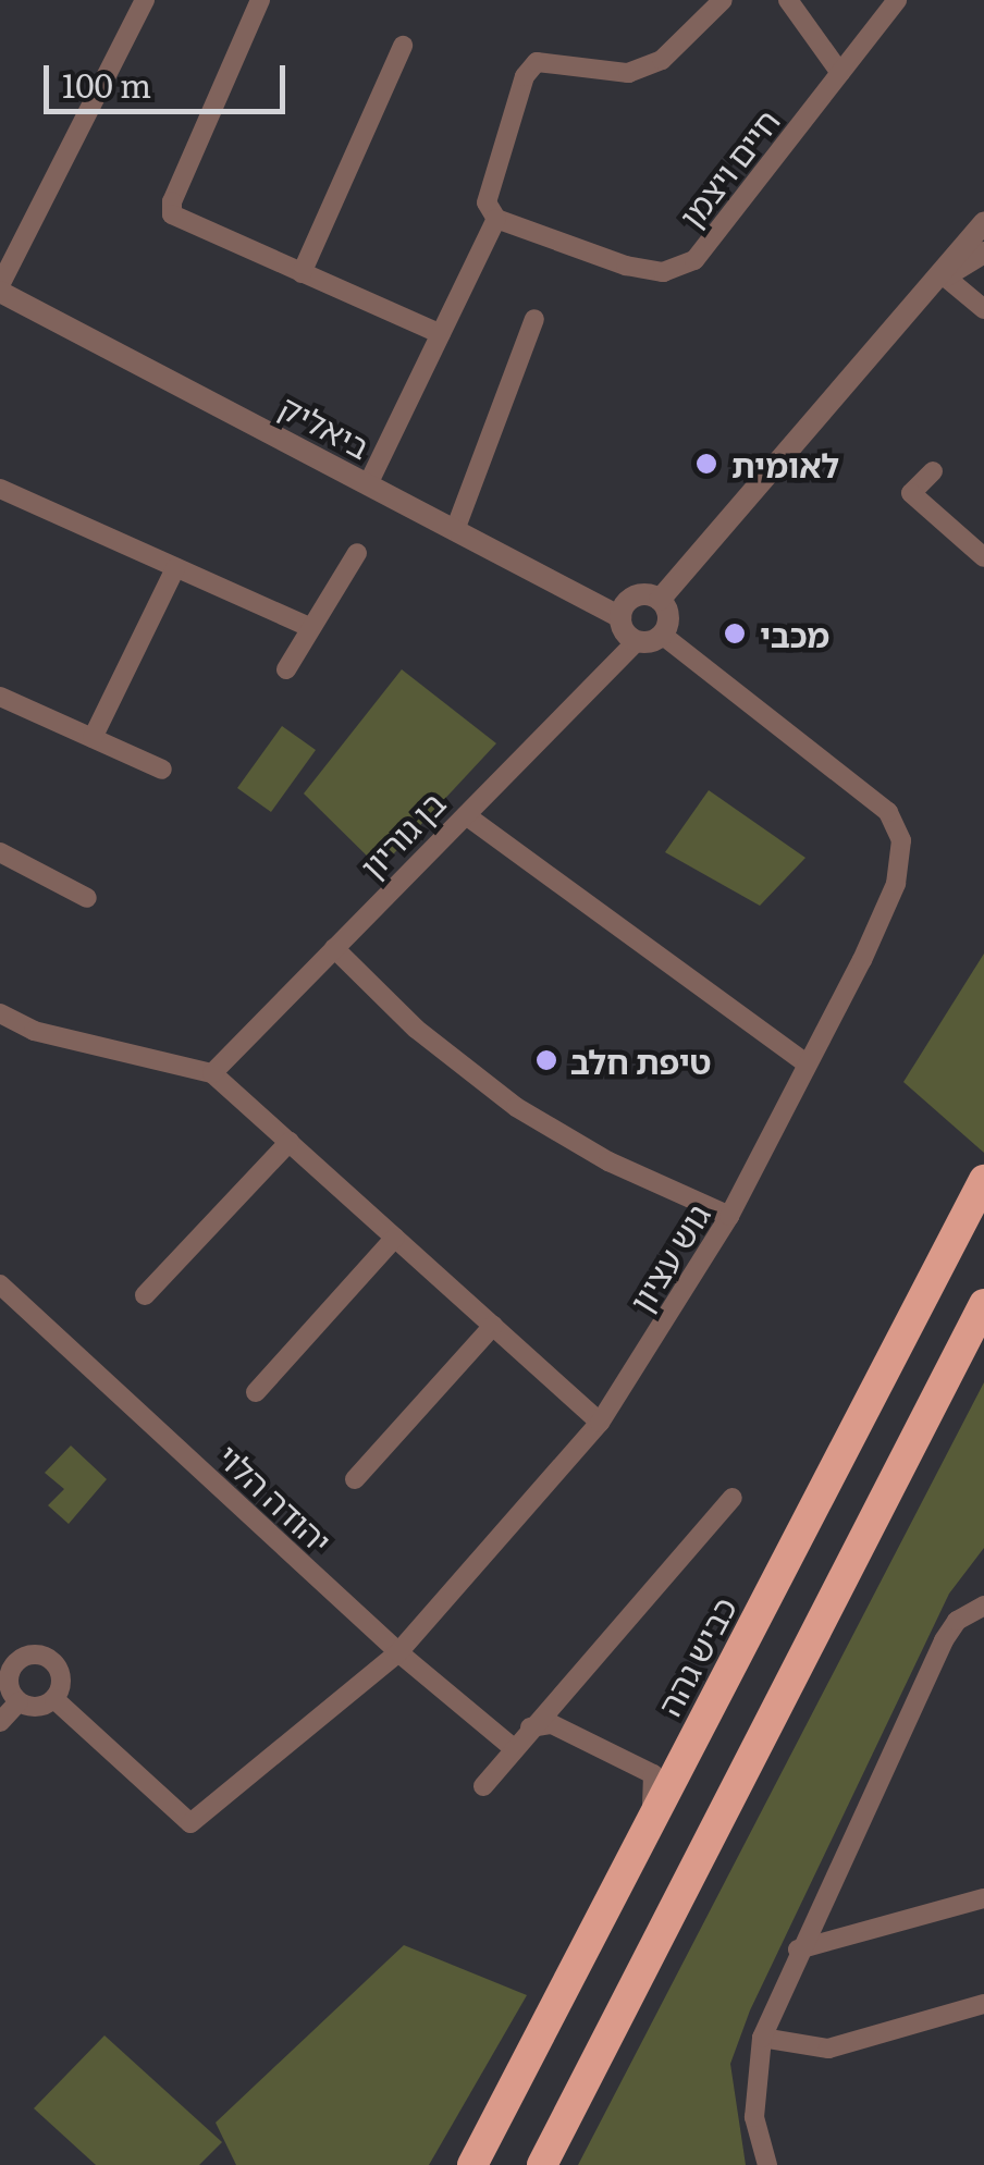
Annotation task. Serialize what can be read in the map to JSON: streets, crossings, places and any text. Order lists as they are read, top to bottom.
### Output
{
  "streets": {
    "highway": ["כביש גהה"],
    "street": [
      "חיים ויצמן",
      "ביאליק",
      "בן גוריון",
      "גוש עציון",
      "יהודה הלוי"
    ]
  },
  "crossings": [
    ["ביאליק", "בן גוריון"],
    ["ביאליק", "גוש עציון"],
    ["בן גוריון", "גוש עציון"],
    ["גוש עציון", "יהודה הלוי"]
  ],
  "places": ["לאומית", "מכבי", "טיפת חלב"],
  "scale_bar": "100 m"
}
